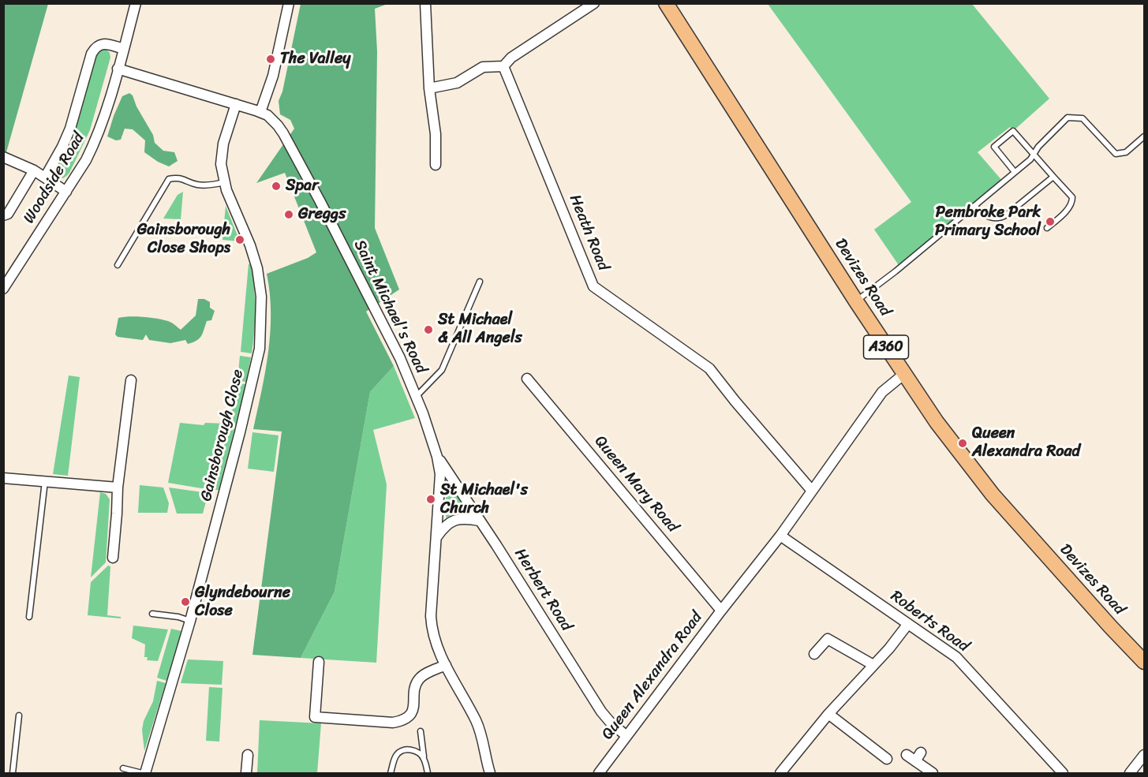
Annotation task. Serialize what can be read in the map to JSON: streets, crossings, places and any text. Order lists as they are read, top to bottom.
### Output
{
  "streets": {
    "main road": ["Devizes Road", "A360"],
    "street": [
      "Woodside Road",
      "Heath Road",
      "Saint Michael's Road",
      "Gainsborough Close",
      "Queen Mary Road",
      "Herbert Road",
      "Roberts Road",
      "Queen Alexandra Road"
    ]
  },
  "crossings": [
    ["Woodside Road", "Saint Michael's Road"],
    ["Heath Road", "Queen Alexandra Road"],
    ["Devizes Road", "Queen Alexandra Road"],
    ["Saint Michael's Road", "Gainsborough Close"],
    ["Saint Michael's Road", "Herbert Road"],
    ["Queen Mary Road", "Queen Alexandra Road"],
    ["Herbert Road", "Queen Alexandra Road"],
    ["Roberts Road", "Queen Alexandra Road"]
  ],
  "places": [
    "The Valley",
    "Spar",
    "Greggs",
    "Pembroke Park Primary School",
    "Gainsborough Close Shops",
    "St Michael & All Angels",
    "Queen Alexandra Road",
    "St Michael's Church",
    "Glyndebourne Close"
  ]
}
